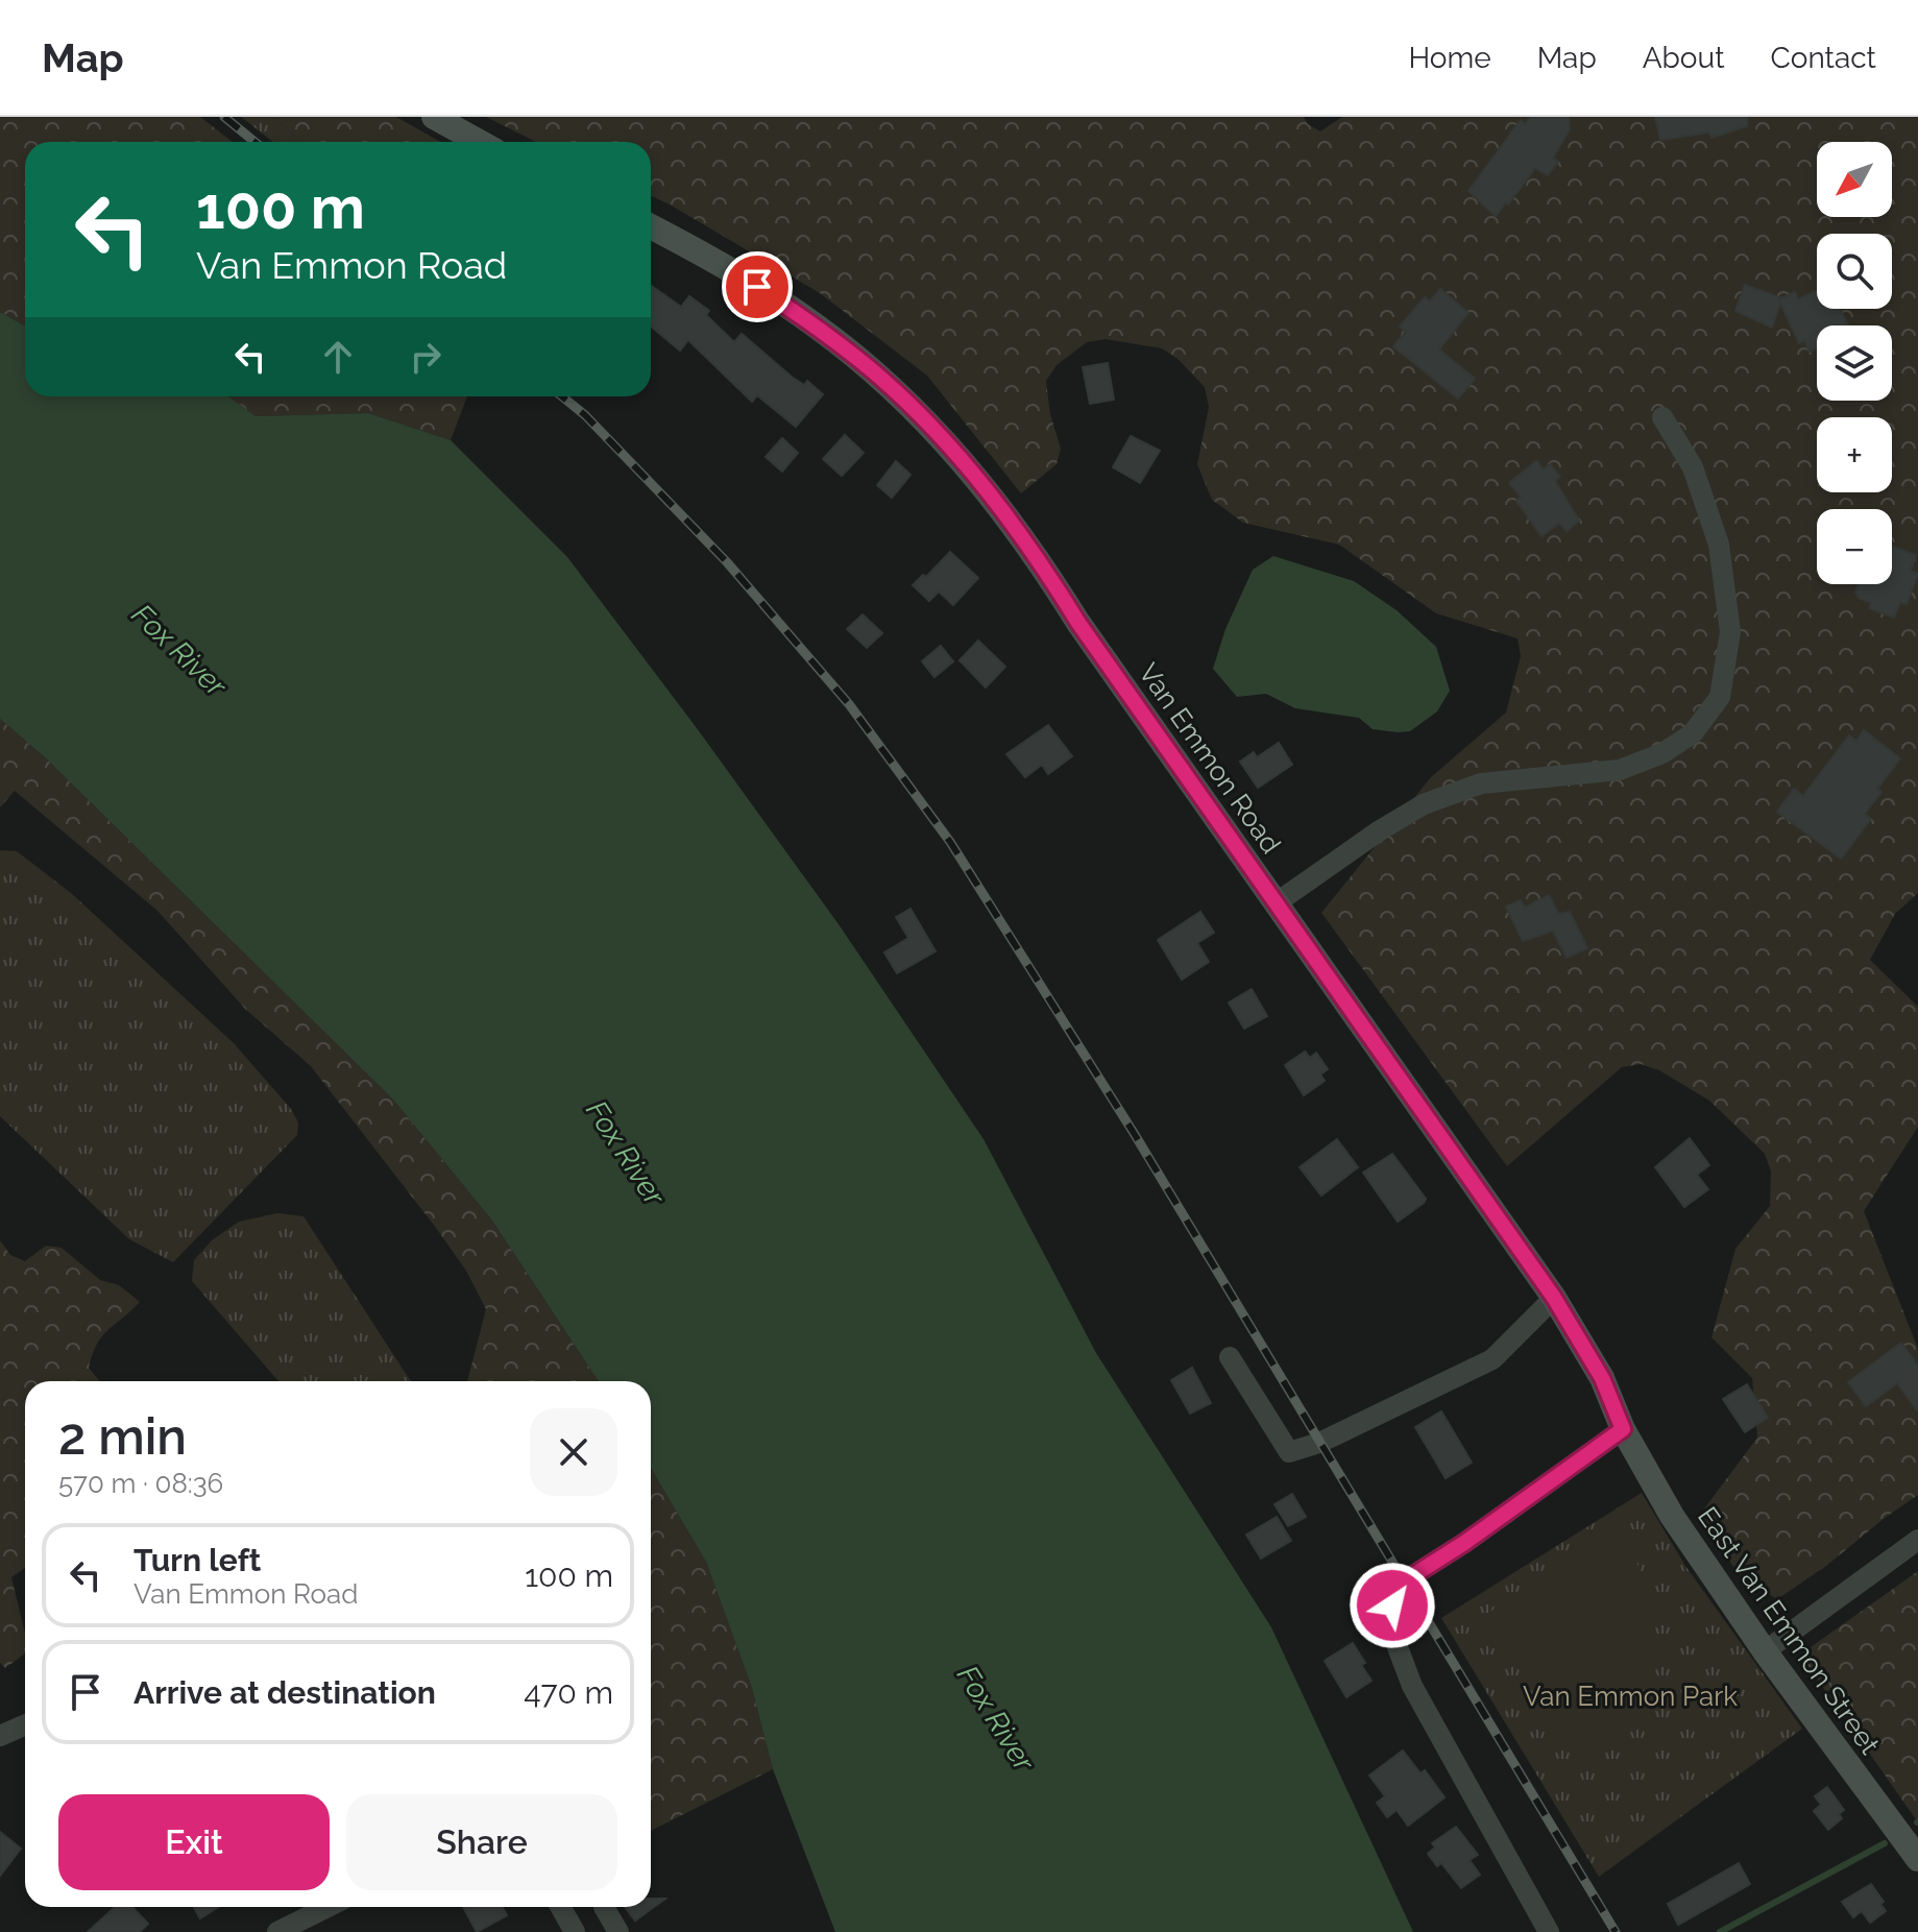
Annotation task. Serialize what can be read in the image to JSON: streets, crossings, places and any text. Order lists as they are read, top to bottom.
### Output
{
  "streets": {
    "street": ["Van Emmon Road", "East Van Emmon Street"]
  },
  "crossings": [
    ["Van Emmon Road", "East Van Emmon Street"]
  ],
  "water": ["Fox River"],
  "parks": ["Van Emmon Park"],
  "north": "bottom left",
  "page": {
    "header": "Map",
    "nav": [
      "Home",
      "Map",
      "About",
      "Contact"
    ],
    "map_buttons": ["+", "−"],
    "turn": ["100 m", "Van Emmon Road"],
    "heading": ["2 min", "570 m · 08:36"],
    "list": [
      {
        "name": "Turn left",
        "note": "Van Emmon Road",
        "value": "100 m"
      },
      {
        "name": "Arrive at destination",
        "value": "470 m"
      }
    ],
    "buttons": ["Exit", "Share"]
  }
}
